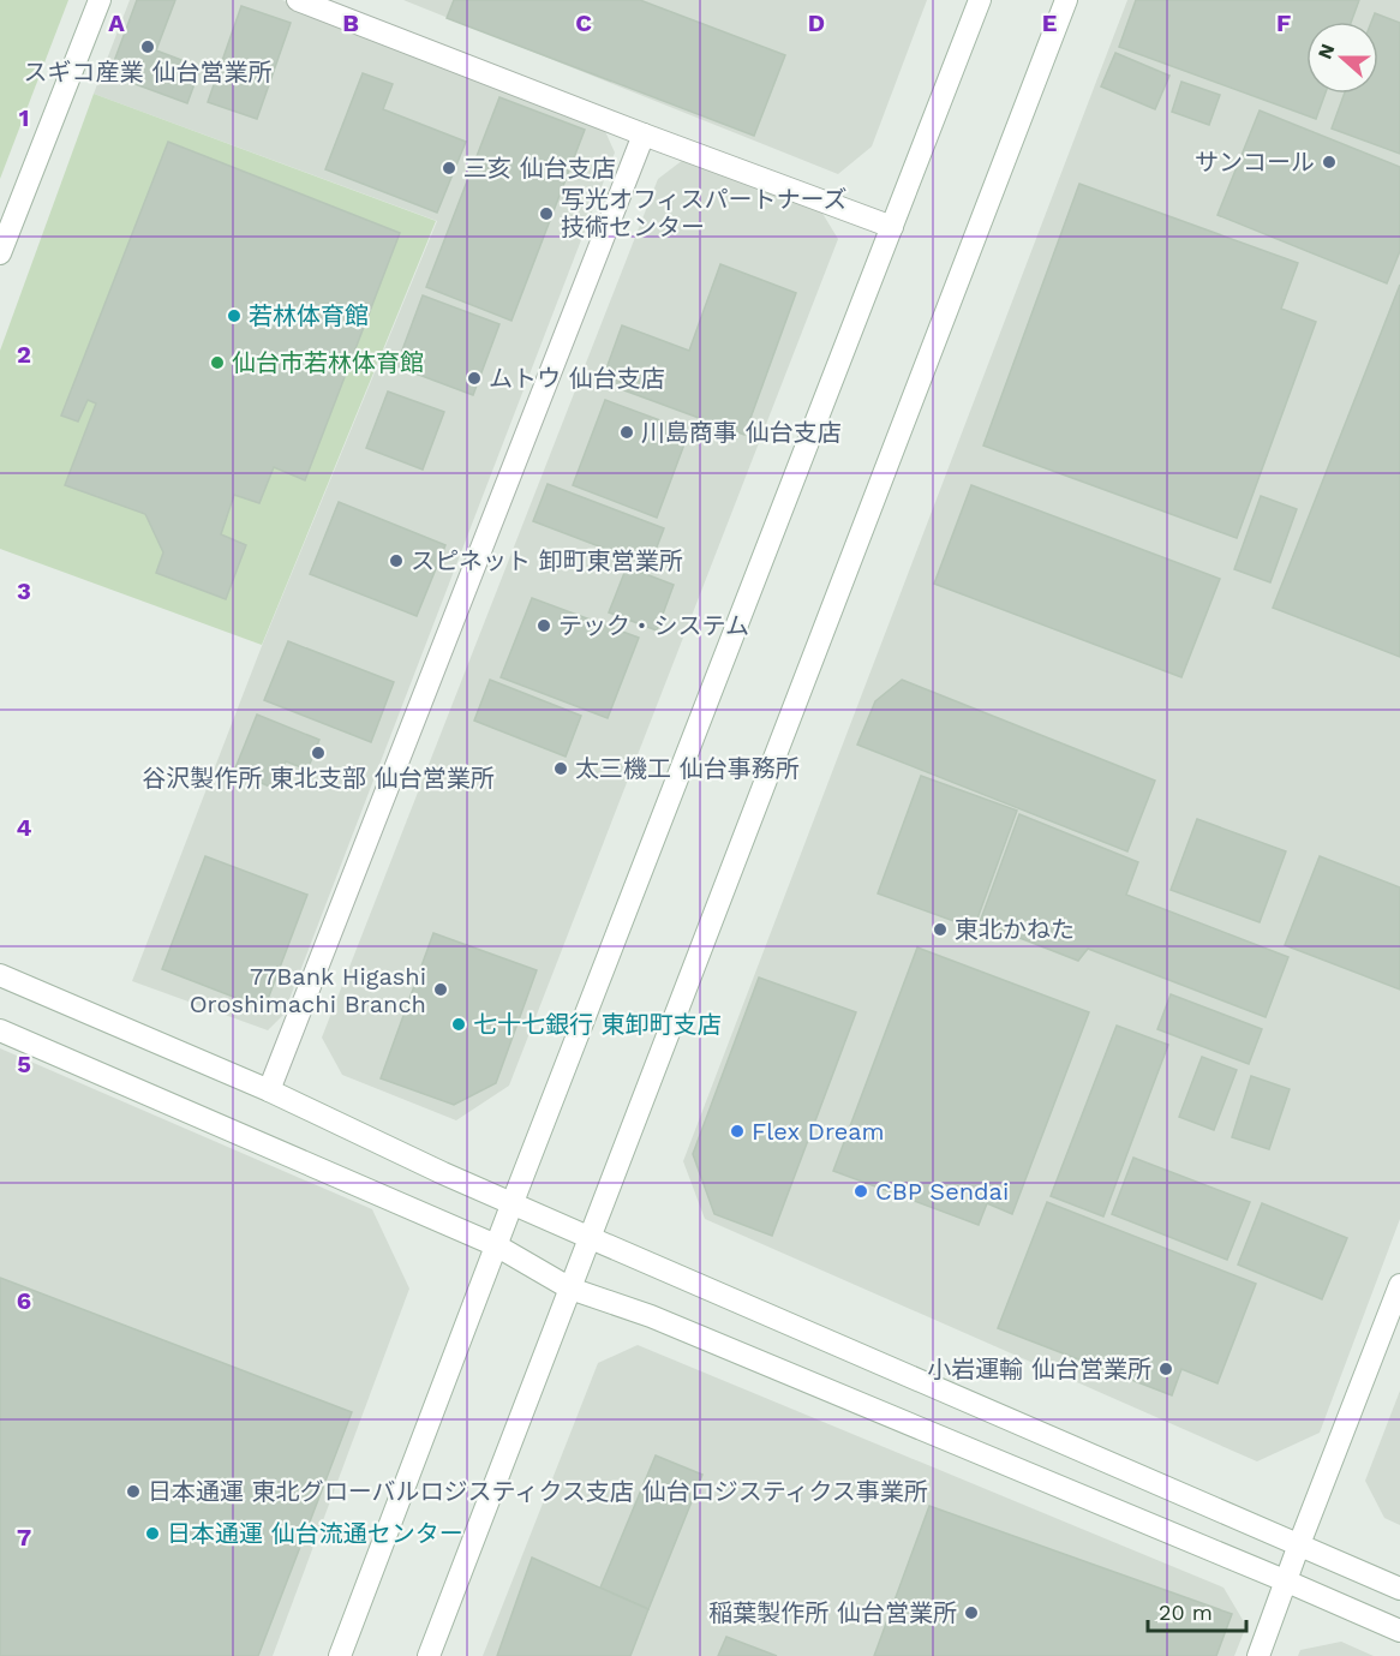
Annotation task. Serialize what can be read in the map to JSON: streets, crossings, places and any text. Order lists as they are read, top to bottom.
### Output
{
  "places": [
    "スギコ産業 仙台営業所",
    "サンコール",
    "三亥 仙台支店",
    "写光オフィスパートナーズ 技術センター",
    "若林体育館",
    "仙台市若林体育館",
    "ムトウ 仙台支店",
    "川島商事 仙台支店",
    "スピネット 卸町東営業所",
    "テック・システム",
    "谷沢製作所 東北支部 仙台営業所",
    "太三機工 仙台事務所",
    "東北かねた",
    "77Bank Higashi Oroshimachi Branch",
    "七十七銀行 東卸町支店",
    "Flex Dream",
    "CBP Sendai",
    "小岩運輸 仙台営業所",
    "日本通運 東北グローバルロジスティクス支店 仙台ロジスティクス事業所",
    "日本通運 仙台流通センター",
    "稲葉製作所 仙台営業所"
  ],
  "scale_bar": "20 m",
  "north": "left",
  "grid": {
    "columns": [
      "A",
      "B",
      "C",
      "D",
      "E",
      "F"
    ],
    "rows": [
      "1",
      "2",
      "3",
      "4",
      "5",
      "6",
      "7"
    ]
  }
}
